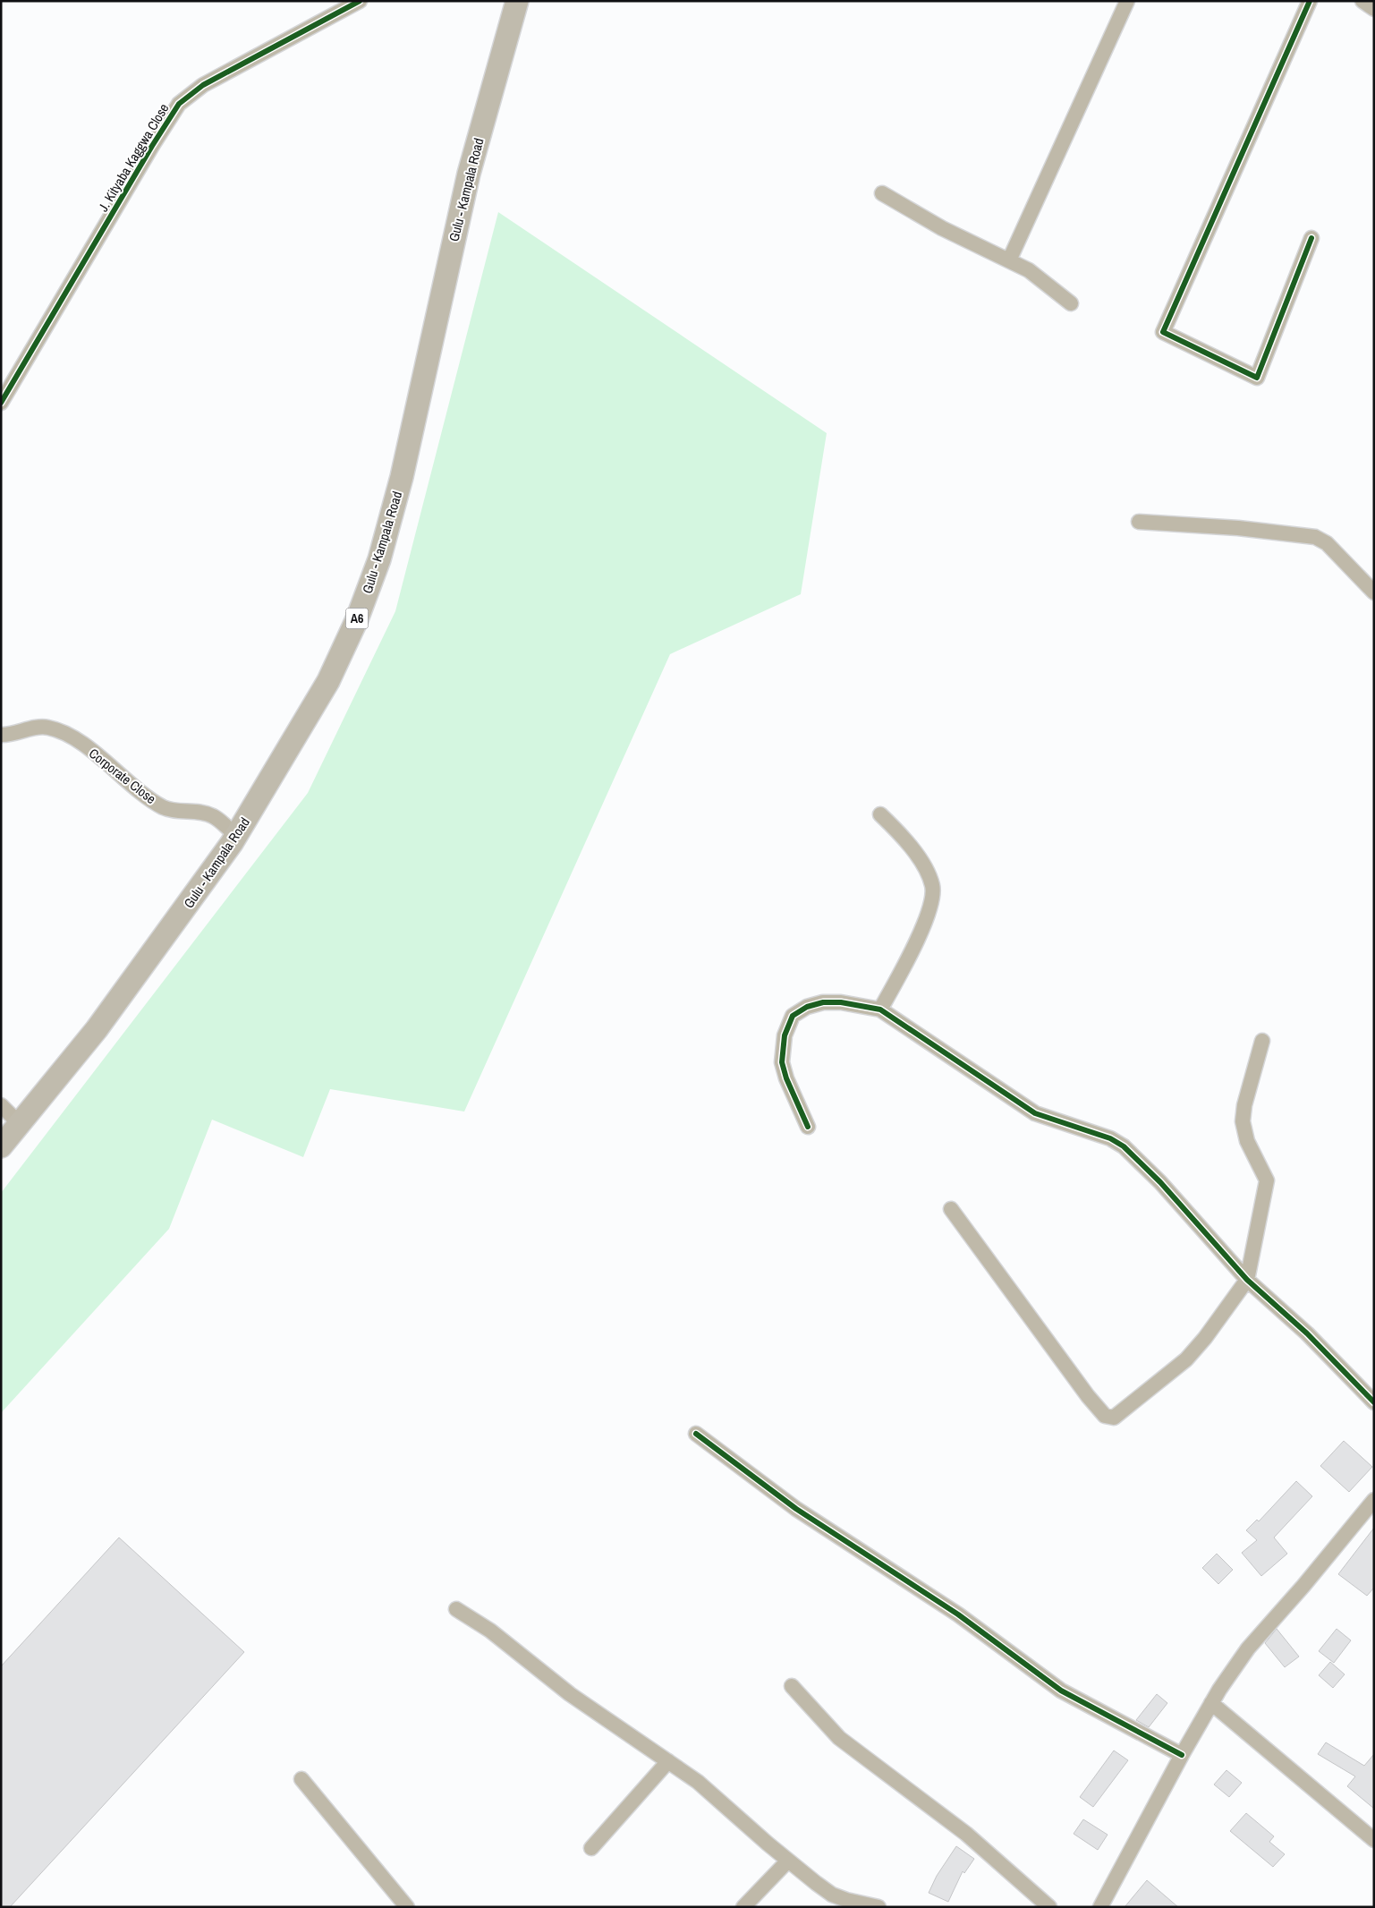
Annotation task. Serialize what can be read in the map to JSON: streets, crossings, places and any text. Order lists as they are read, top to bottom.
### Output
{
  "streets": {
    "main road": ["Gulu - Kampala Road", "A6"],
    "street": ["J. Kityaba Kaggwa Close", "Corporate Close"]
  },
  "crossings": [
    ["Gulu - Kampala Road", "Corporate Close"]
  ]
}
